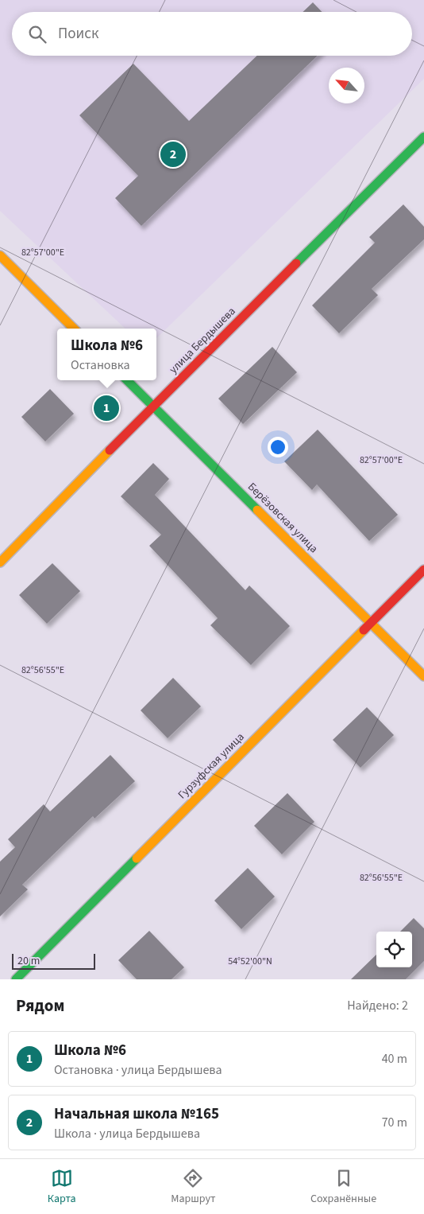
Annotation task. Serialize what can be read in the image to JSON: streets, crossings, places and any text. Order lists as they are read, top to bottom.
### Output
{
  "streets": {
    "street": ["улица Бердышева", "Берёзовская улица", "Гурзуфская улица"]
  },
  "crossings": [
    ["улица Бердышева", "Берёзовская улица"],
    ["Берёзовская улица", "Гурзуфская улица"]
  ],
  "scale_bar": "20 m",
  "north": "top left",
  "page": {
    "search": "Поиск",
    "pins": ["2", "1"],
    "popup": ["Школа №6", "Остановка"],
    "scale": "20 m",
    "heading": ["Рядом", "Найдено: 2"],
    "list": [
      {
        "mark": "1",
        "name": "Школа №6",
        "note": "Остановка · улица Бердышева",
        "value": "40 m"
      },
      {
        "mark": "2",
        "name": "Начальная школа №165",
        "note": "Школа · улица Бердышева",
        "value": "70 m"
      }
    ],
    "nav": ["Карта", "Маршрут", "Сохранённые"]
  },
  "coordinates": ["82°57'00\"E", "82°56'55\"E", "54°52'00\"N"]
}
